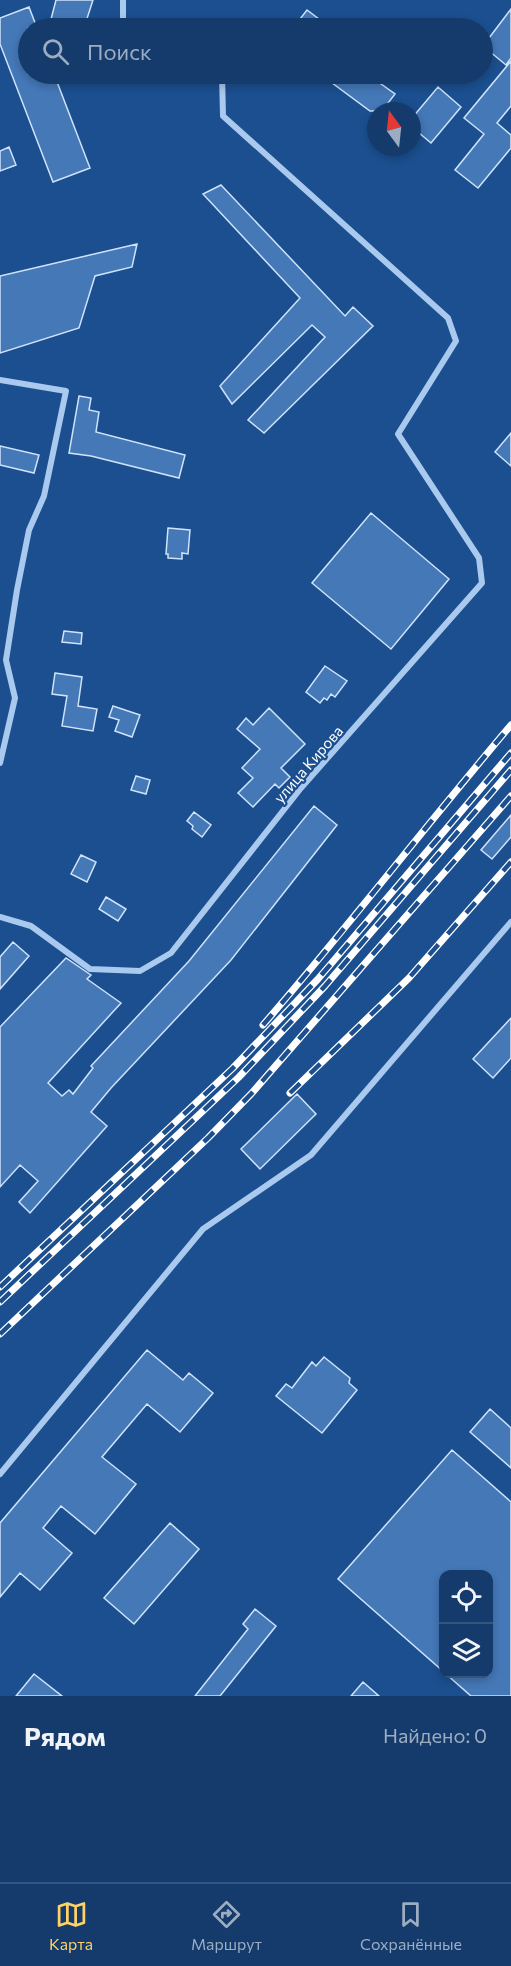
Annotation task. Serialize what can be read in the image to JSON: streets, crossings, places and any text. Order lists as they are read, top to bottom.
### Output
{
  "streets": {
    "street": ["улица Кирова"]
  },
  "north": "top",
  "page": {
    "search": "Поиск",
    "heading": ["Рядом", "Найдено: 0"],
    "nav": ["Карта", "Маршрут", "Сохранённые"]
  }
}
